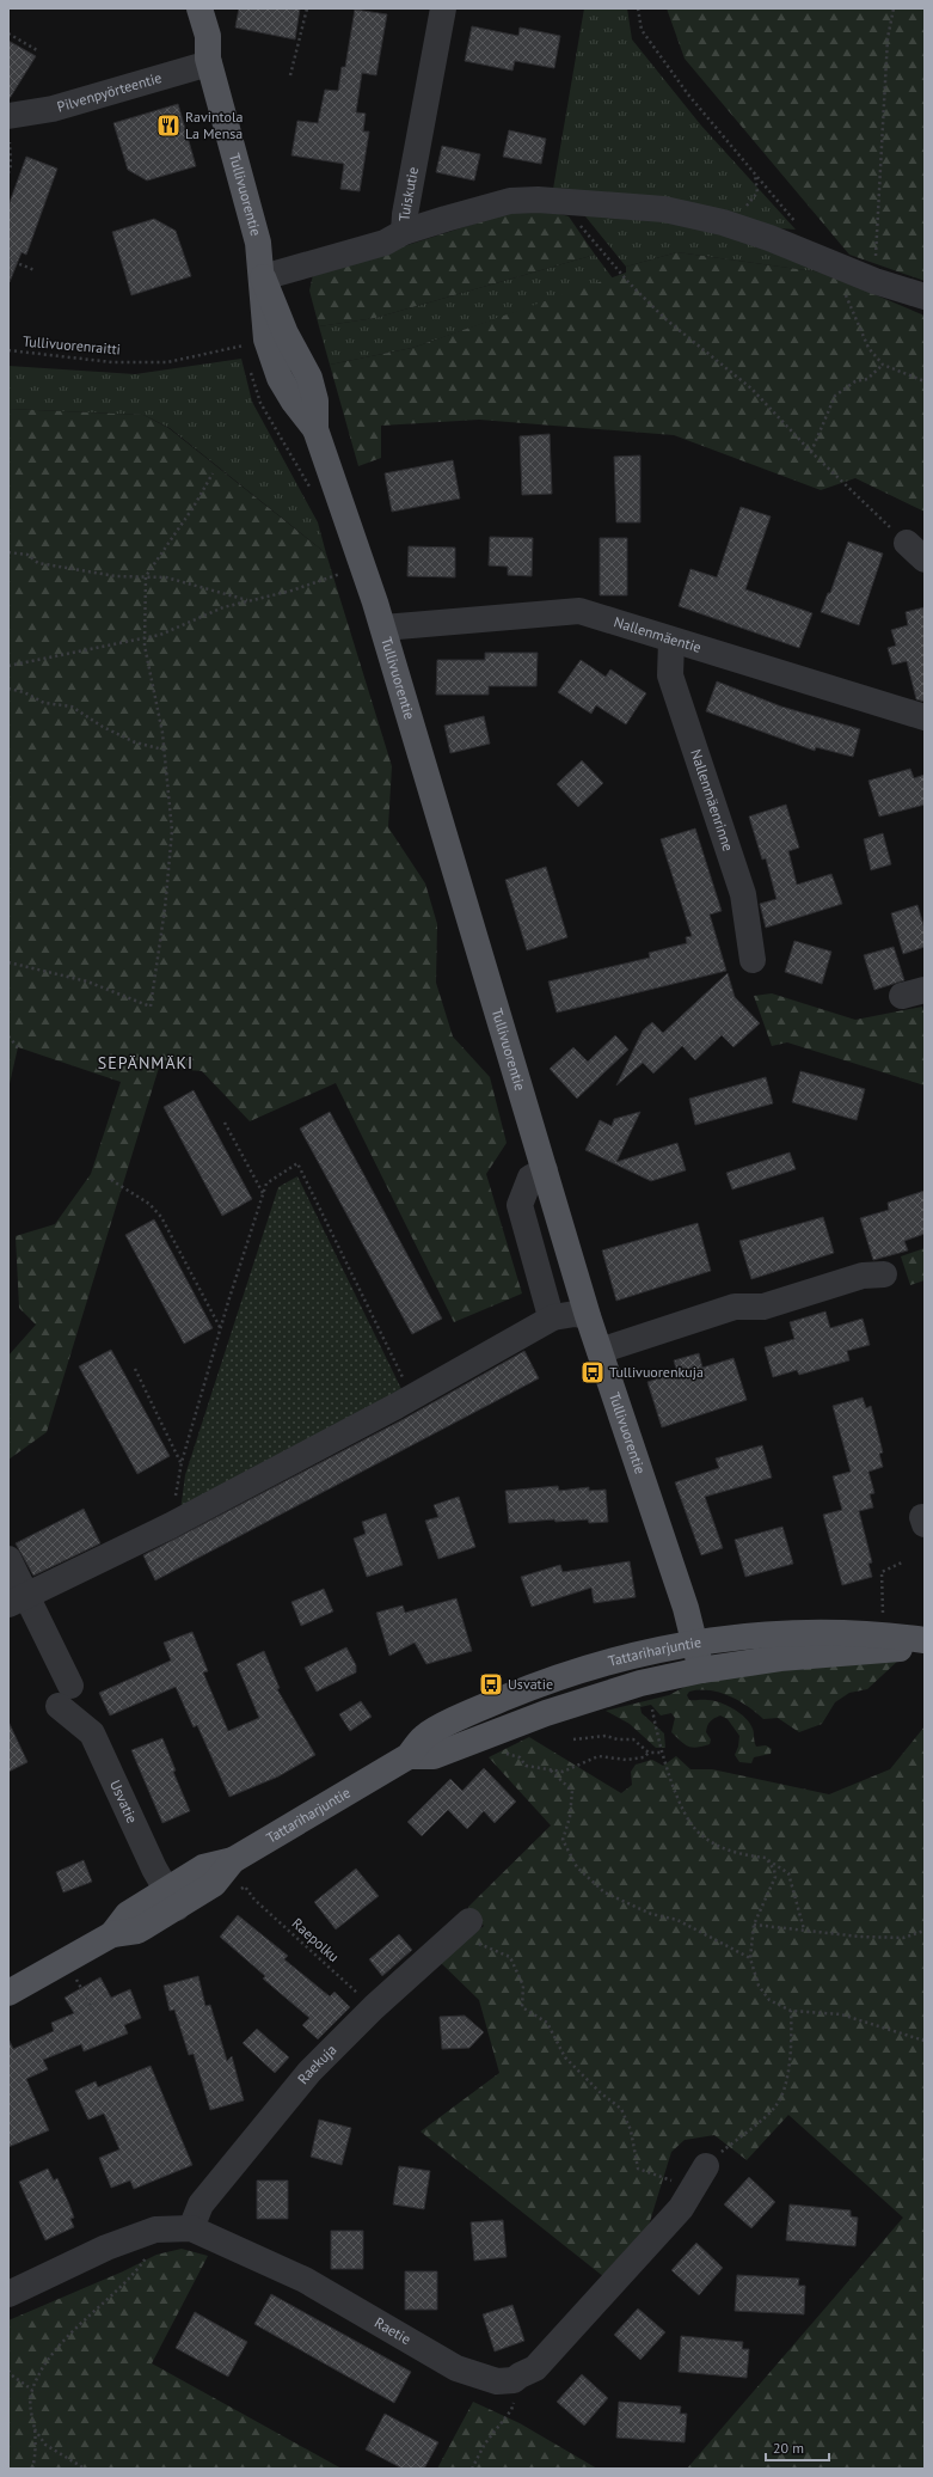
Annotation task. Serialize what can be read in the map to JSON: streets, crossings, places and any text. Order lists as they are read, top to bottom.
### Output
{
  "streets": {
    "main road": ["Tullivuorentie", "Tattariharjuntie"],
    "street": [
      "Pilvenpyörteentie",
      "Tuiskutie",
      "Nallenmäentie",
      "Nallenmäenrinne",
      "Usvatie",
      "Raekuja",
      "Raetie"
    ],
    "path": ["Tullivuorenraitti", "Raepolku"]
  },
  "crossings": [
    ["Pilvenpyörteentie", "Tullivuorentie"],
    ["Tuiskutie", "Tullivuorentie"],
    ["Tullivuorentie", "Nallenmäentie"],
    ["Tullivuorentie", "Tattariharjuntie"],
    ["Nallenmäentie", "Nallenmäenrinne"],
    ["Tattariharjuntie", "Usvatie"],
    ["Raepolku", "Raekuja"],
    ["Raekuja", "Raetie"]
  ],
  "districts": ["SEPÄNMÄKI"],
  "places": {
    "restaurant": ["Ravintola La Mensa"],
    "bus stop": ["Tullivuorenkuja", "Usvatie"]
  },
  "scale_bar": "20 m"
}
